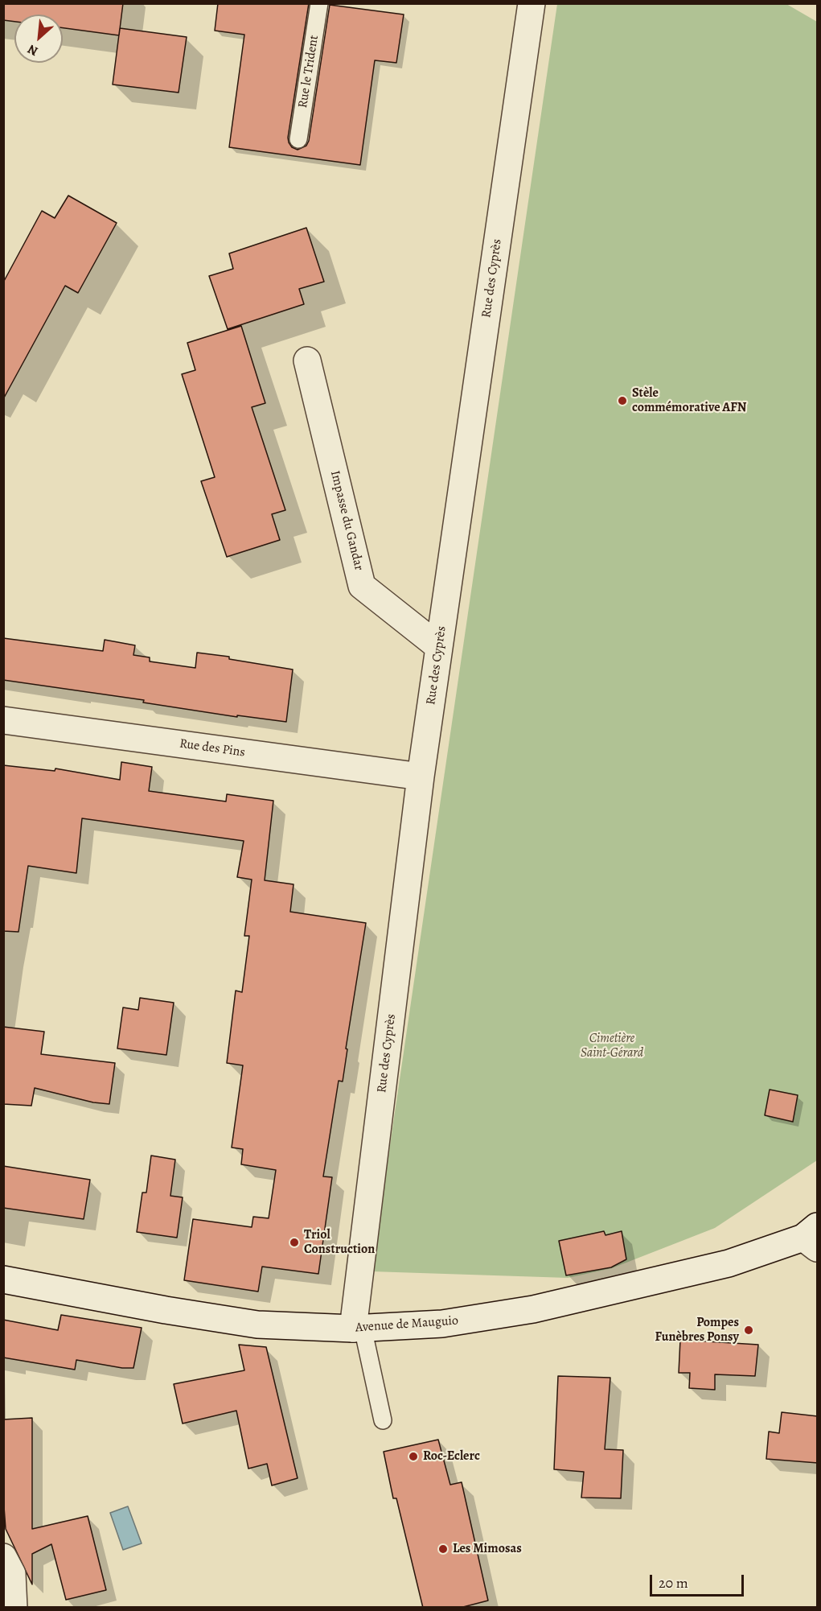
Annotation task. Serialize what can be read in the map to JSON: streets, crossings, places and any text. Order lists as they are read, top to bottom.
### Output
{
  "streets": {
    "street": [
      "Rue des Cyprès",
      "Impasse du Gandar",
      "Rue des Pins",
      "Avenue de Mauguio"
    ],
    "lane": ["Rue le Trident"]
  },
  "crossings": [
    ["Rue des Cyprès", "Impasse du Gandar"],
    ["Rue des Cyprès", "Rue des Pins"],
    ["Rue des Cyprès", "Avenue de Mauguio"]
  ],
  "parks": ["Cimetière Saint-Gérard"],
  "places": [
    "Stèle commémorative AFN",
    "Triol Construction",
    "Pompes Funèbres Ponsy",
    "Roc-Eclerc",
    "Les Mimosas"
  ],
  "scale_bar": "20 m",
  "north": "bottom left"
}
